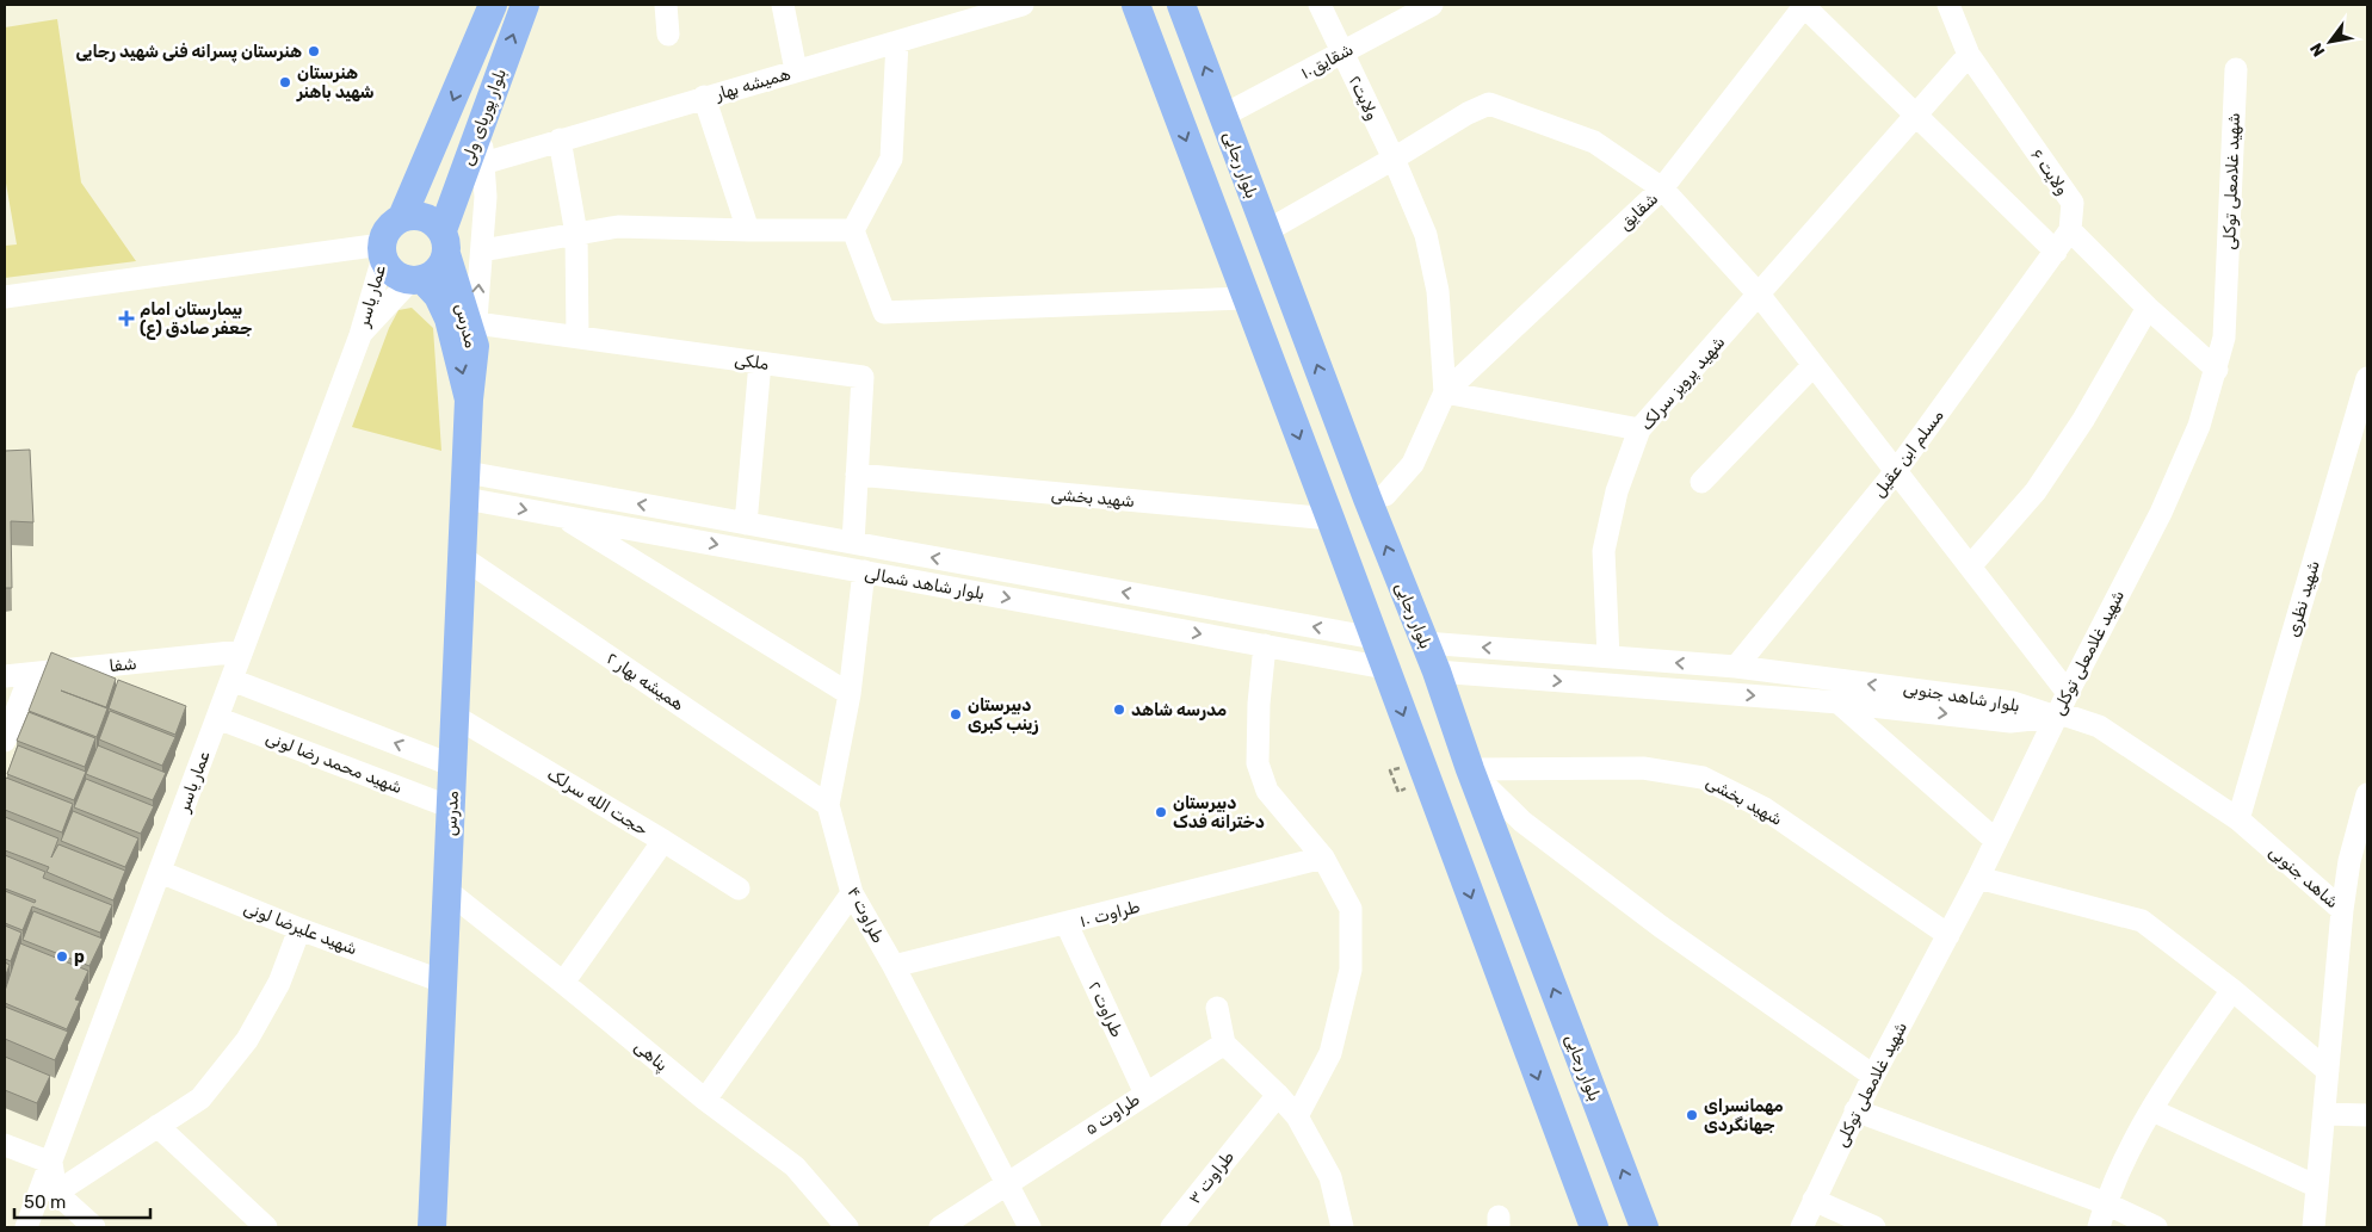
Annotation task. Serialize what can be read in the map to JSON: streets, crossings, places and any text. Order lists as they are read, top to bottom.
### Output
{
  "streets": {
    "main road": ["بلوار پوریای ولی", "بلوار رجایی", "مدرس"],
    "street": [
      "شقایق۱۰",
      "همیشه بهار",
      "ولایت۲",
      "ولایت ۶",
      "شهید غلامعلی توکلی",
      "شقایق",
      "عمار یاسر",
      "ملکی",
      "شهید پرویز سرلک",
      "مسلم ابن عقیل",
      "شهید بخشی",
      "بلوار شاهد شمالی",
      "شهید نظری",
      "شفا",
      "همیشه بهار ۲",
      "بلوار شاهد جنوبی",
      "شهید محمد رضا لونی",
      "حجت الله سرلک",
      "شاهد جنوبی",
      "طراوت ۱۰",
      "طراوت ۴",
      "شهید علیرضا لونی",
      "طراوت ۲",
      "پناهی",
      "طراوت ۵",
      "طراوت ۳"
    ]
  },
  "crossings": [
    ["شقایق۱۰", "ولایت۲"],
    ["شقایق۱۰", "بلوار رجایی"],
    ["ولایت۲", "شقایق"],
    ["بلوار پوریای ولی", "عمار یاسر"],
    ["بلوار پوریای ولی", "مدرس"],
    ["بلوار رجایی", "شهید بخشی"],
    ["بلوار رجایی", "بلوار شاهد جنوبی"],
    ["ولایت ۶", "شهید پرویز سرلک"],
    ["ولایت ۶", "مسلم ابن عقیل"],
    ["شهید غلامعلی توکلی", "شهید بخشی"],
    ["شهید غلامعلی توکلی", "بلوار شاهد جنوبی"],
    ["شهید غلامعلی توکلی", "شاهد جنوبی"],
    ["عمار یاسر", "مدرس"],
    ["عمار یاسر", "شفا"],
    ["عمار یاسر", "شهید محمد رضا لونی"],
    ["عمار یاسر", "شهید علیرضا لونی"],
    ["مدرس", "ملکی"],
    ["مدرس", "بلوار شاهد شمالی"],
    ["مدرس", "همیشه بهار ۲"],
    ["مدرس", "شهید محمد رضا لونی"],
    ["مدرس", "حجت الله سرلک"],
    ["مدرس", "شهید علیرضا لونی"],
    ["مدرس", "پناهی"],
    ["ملکی", "شهید بخشی"],
    ["ملکی", "بلوار شاهد شمالی"],
    ["شهید پرویز سرلک", "بلوار شاهد جنوبی"],
    ["مسلم ابن عقیل", "بلوار شاهد جنوبی"],
    ["بلوار شاهد شمالی", "طراوت ۴"],
    ["شهید نظری", "شاهد جنوبی"],
    ["همیشه بهار ۲", "طراوت ۴"],
    ["بلوار شاهد جنوبی", "شاهد جنوبی"],
    ["طراوت ۱۰", "طراوت ۴"],
    ["طراوت ۱۰", "طراوت ۲"],
    ["طراوت ۴", "طراوت ۵"],
    ["طراوت ۲", "طراوت ۵"]
  ],
  "places": {
    "other": [
      "هنرستان پسرانه فنی شهید رجایی",
      "هنرستان شهید باهنر",
      "مدرسه شاهد",
      "دبیرستان زینب کبری",
      "دبیرستان دخترانه فدک",
      "p",
      "مهمانسرای جهانگردی"
    ],
    "health": ["بیمارستان امام جعفر صادق (ع)"]
  },
  "scale_bar": "50 m",
  "north": "bottom left"
}
